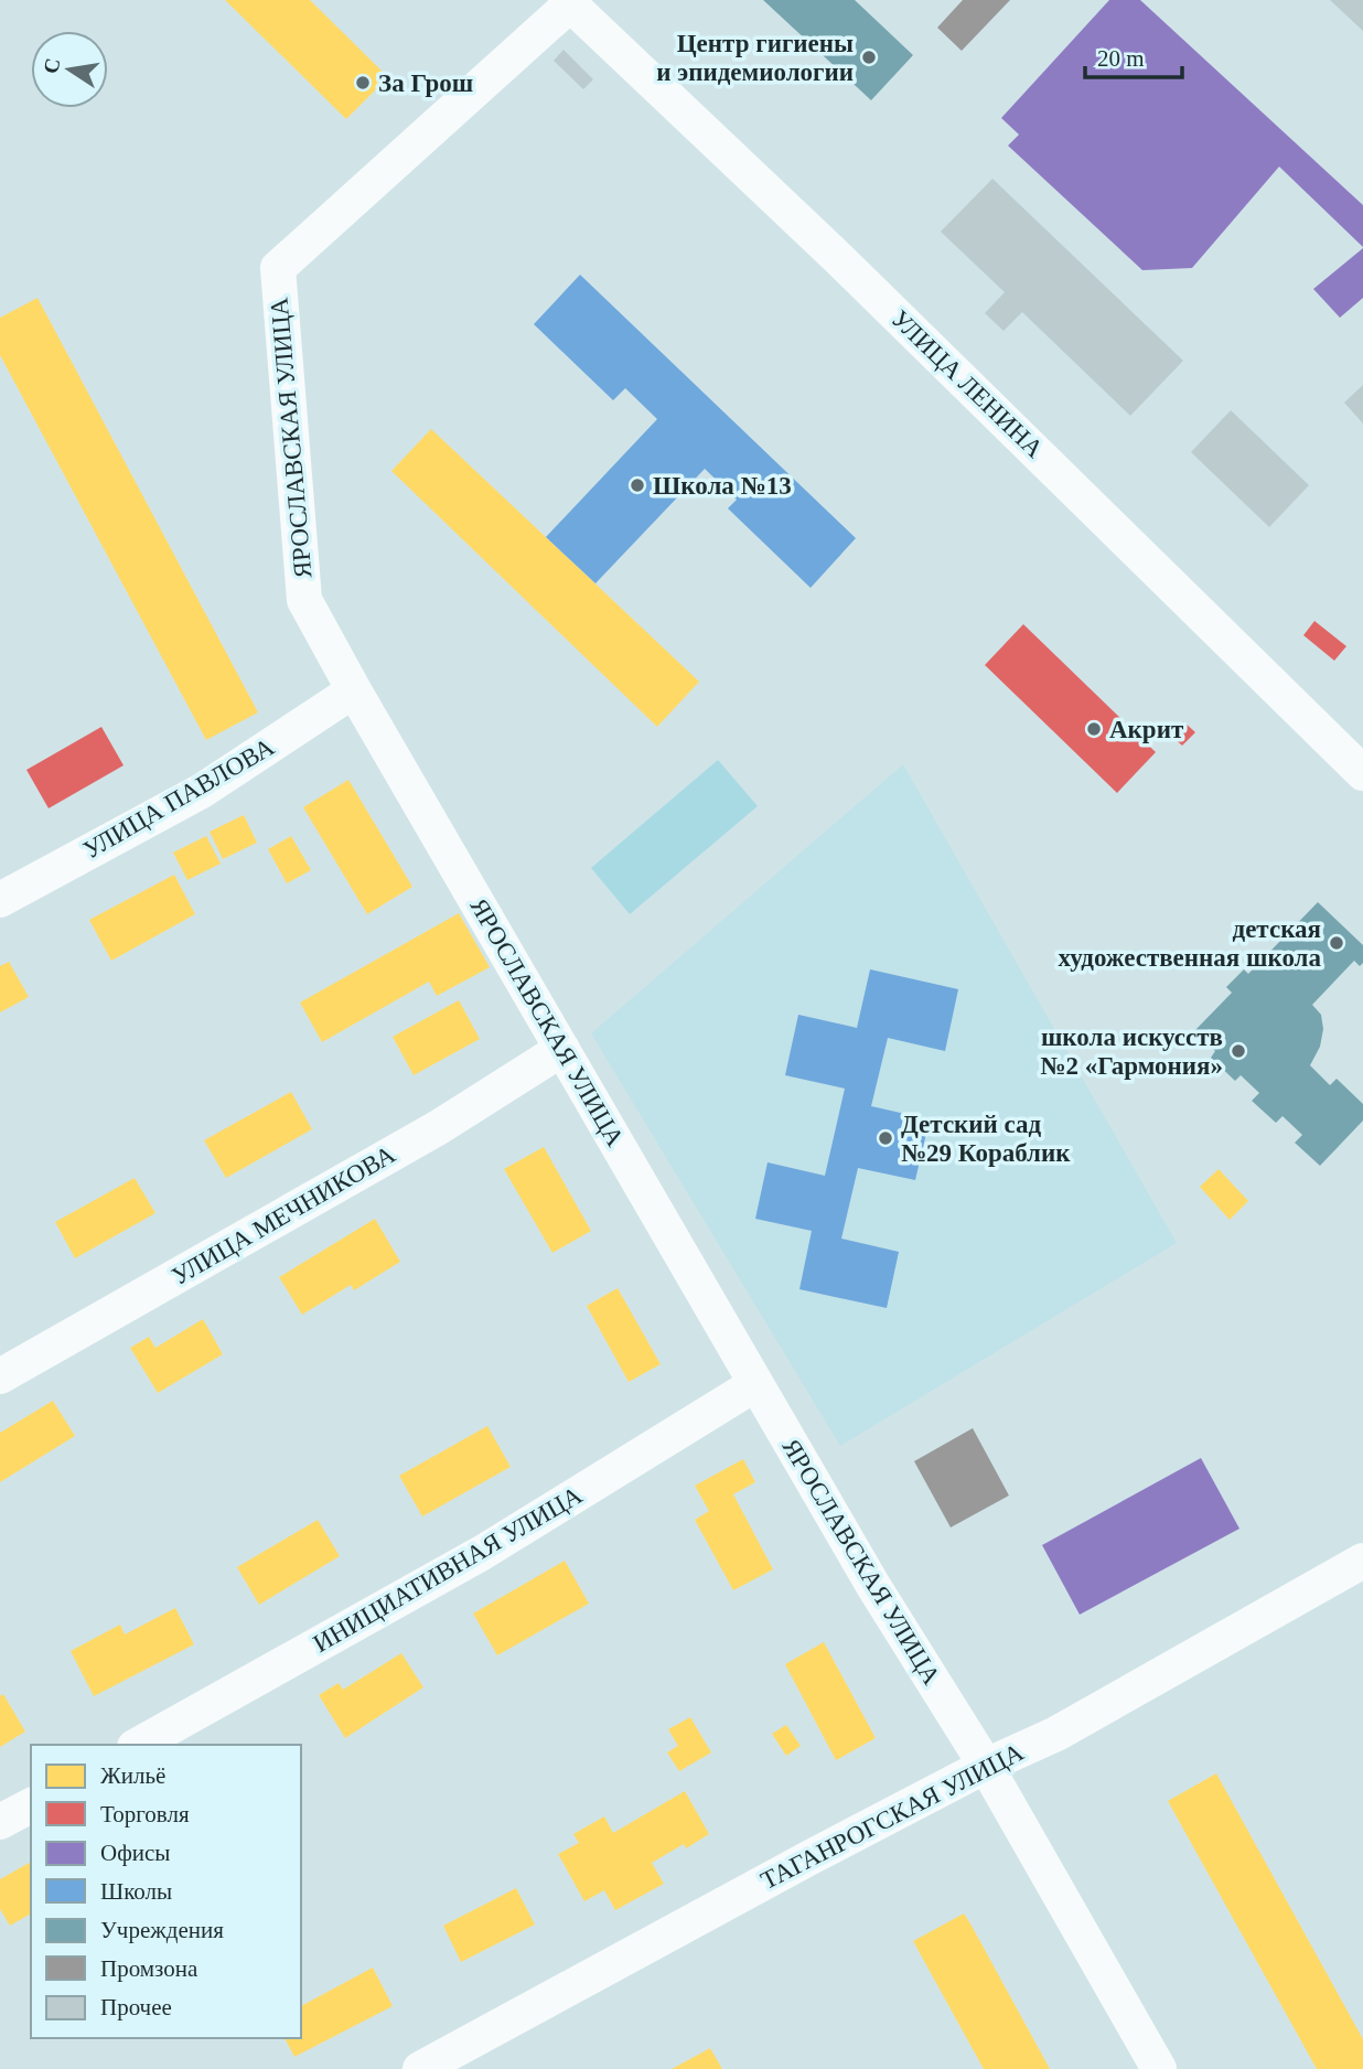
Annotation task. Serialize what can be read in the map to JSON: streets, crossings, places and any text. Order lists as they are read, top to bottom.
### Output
{
  "streets": {
    "street": [
      "УЛИЦА ЛЕНИНА",
      "ЯРОСЛАВСКАЯ УЛИЦА",
      "УЛИЦА ПАВЛОВА",
      "УЛИЦА МЕЧНИКОВА",
      "ИНИЦИАТИВНАЯ УЛИЦА",
      "ТАГАНРОГСКАЯ УЛИЦА"
    ]
  },
  "crossings": [
    ["УЛИЦА ЛЕНИНА", "ЯРОСЛАВСКАЯ УЛИЦА"],
    ["ЯРОСЛАВСКАЯ УЛИЦА", "УЛИЦА ПАВЛОВА"],
    ["ЯРОСЛАВСКАЯ УЛИЦА", "УЛИЦА МЕЧНИКОВА"],
    ["ЯРОСЛАВСКАЯ УЛИЦА", "ИНИЦИАТИВНАЯ УЛИЦА"],
    ["ЯРОСЛАВСКАЯ УЛИЦА", "ТАГАНРОГСКАЯ УЛИЦА"]
  ],
  "places": [
    "Центр гигиены и эпидемиологии",
    "За Грош",
    "Школа №13",
    "Акрит",
    "детская художественная школа",
    "школа искусств №2 «Гармония»",
    "Детский сад №29 Кораблик"
  ],
  "legend": [
    "Жильё",
    "Торговля",
    "Офисы",
    "Школы",
    "Учреждения",
    "Промзона",
    "Прочее"
  ],
  "scale_bar": "20 m",
  "north": "left"
}
